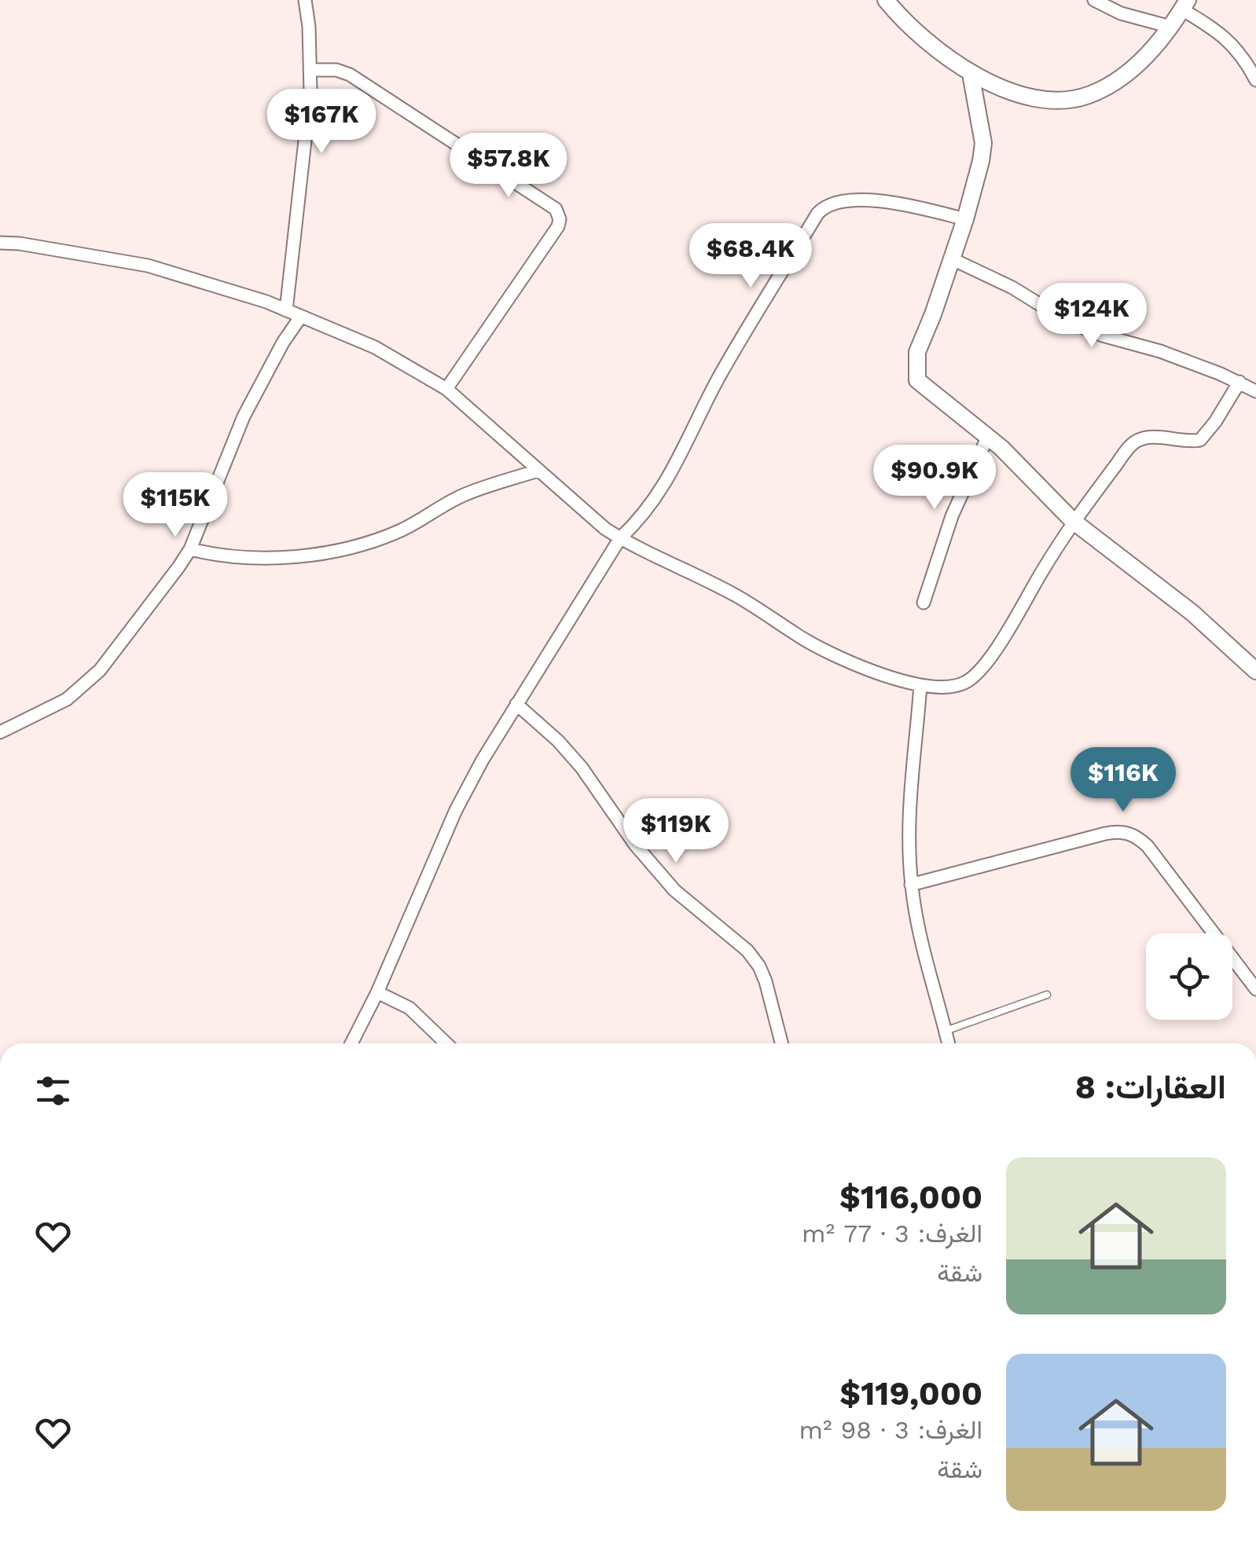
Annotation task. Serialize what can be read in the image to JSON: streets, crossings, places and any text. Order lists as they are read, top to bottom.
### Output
{
  "page": {
    "price": [
      "$167K",
      "$57.8K",
      "$68.4K",
      "$124K",
      "$90.9K",
      "$115K",
      "$116K",
      "$119K"
    ],
    "heading": "العقارات: 8",
    "list": [
      {
        "name": "$116,000",
        "note": "الغرف: 3 · 77 m² · شقة"
      },
      {
        "name": "$119,000",
        "note": "الغرف: 3 · 98 m² · شقة"
      }
    ]
  }
}
